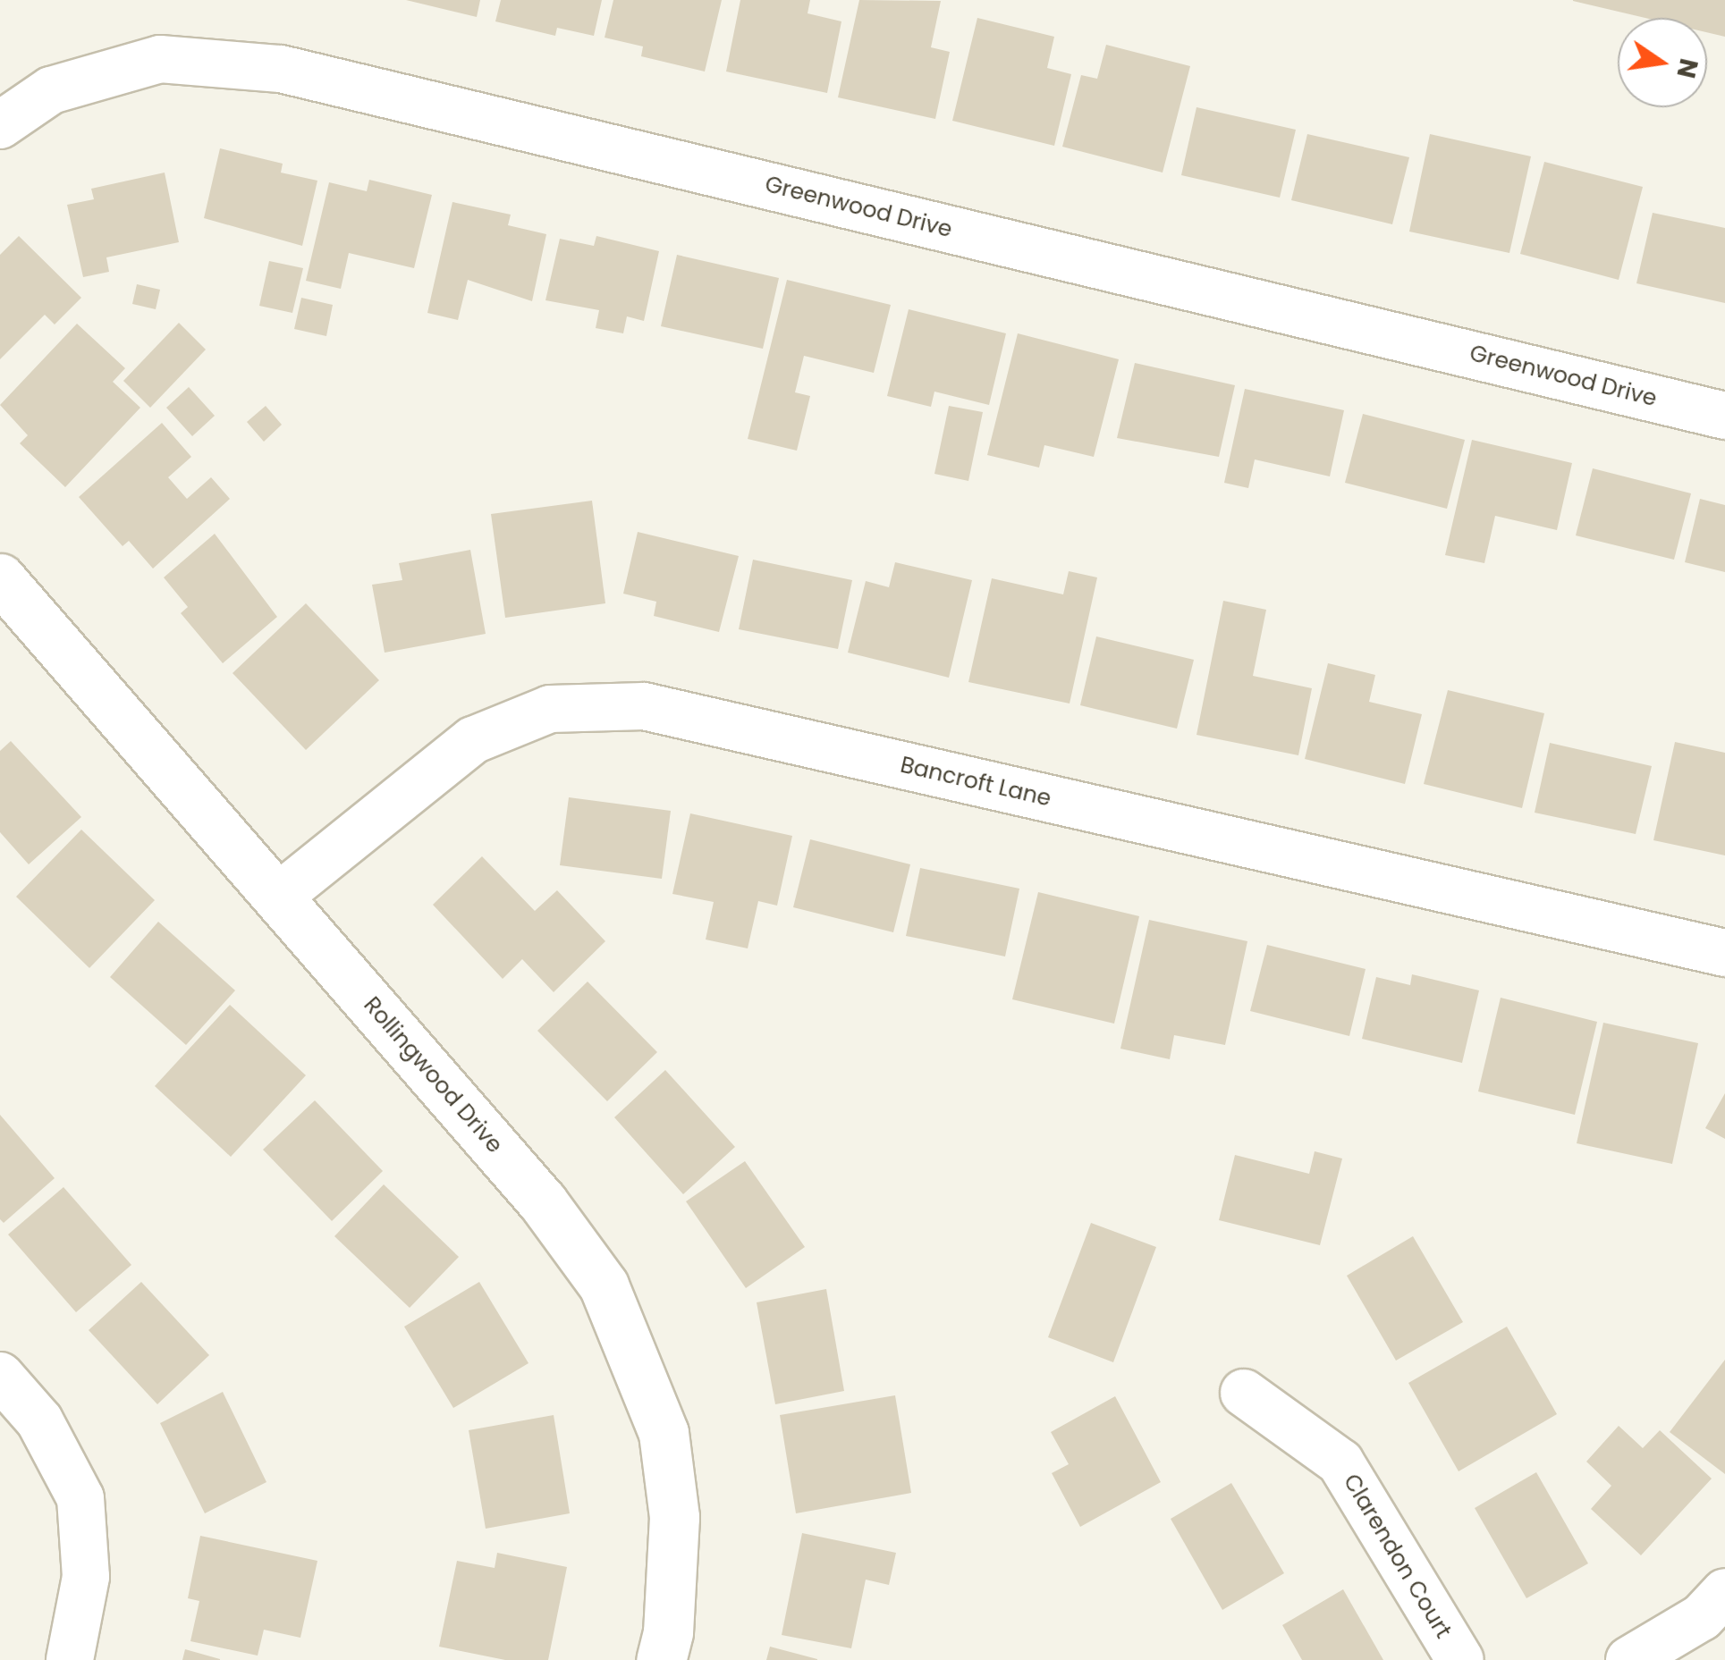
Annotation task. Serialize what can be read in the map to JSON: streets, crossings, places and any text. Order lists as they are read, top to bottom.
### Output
{
  "streets": {
    "street": [
      "Greenwood Drive",
      "Bancroft Lane",
      "Rollingwood Drive",
      "Clarendon Court"
    ]
  },
  "crossings": [
    ["Bancroft Lane", "Rollingwood Drive"]
  ],
  "north": "right"
}
